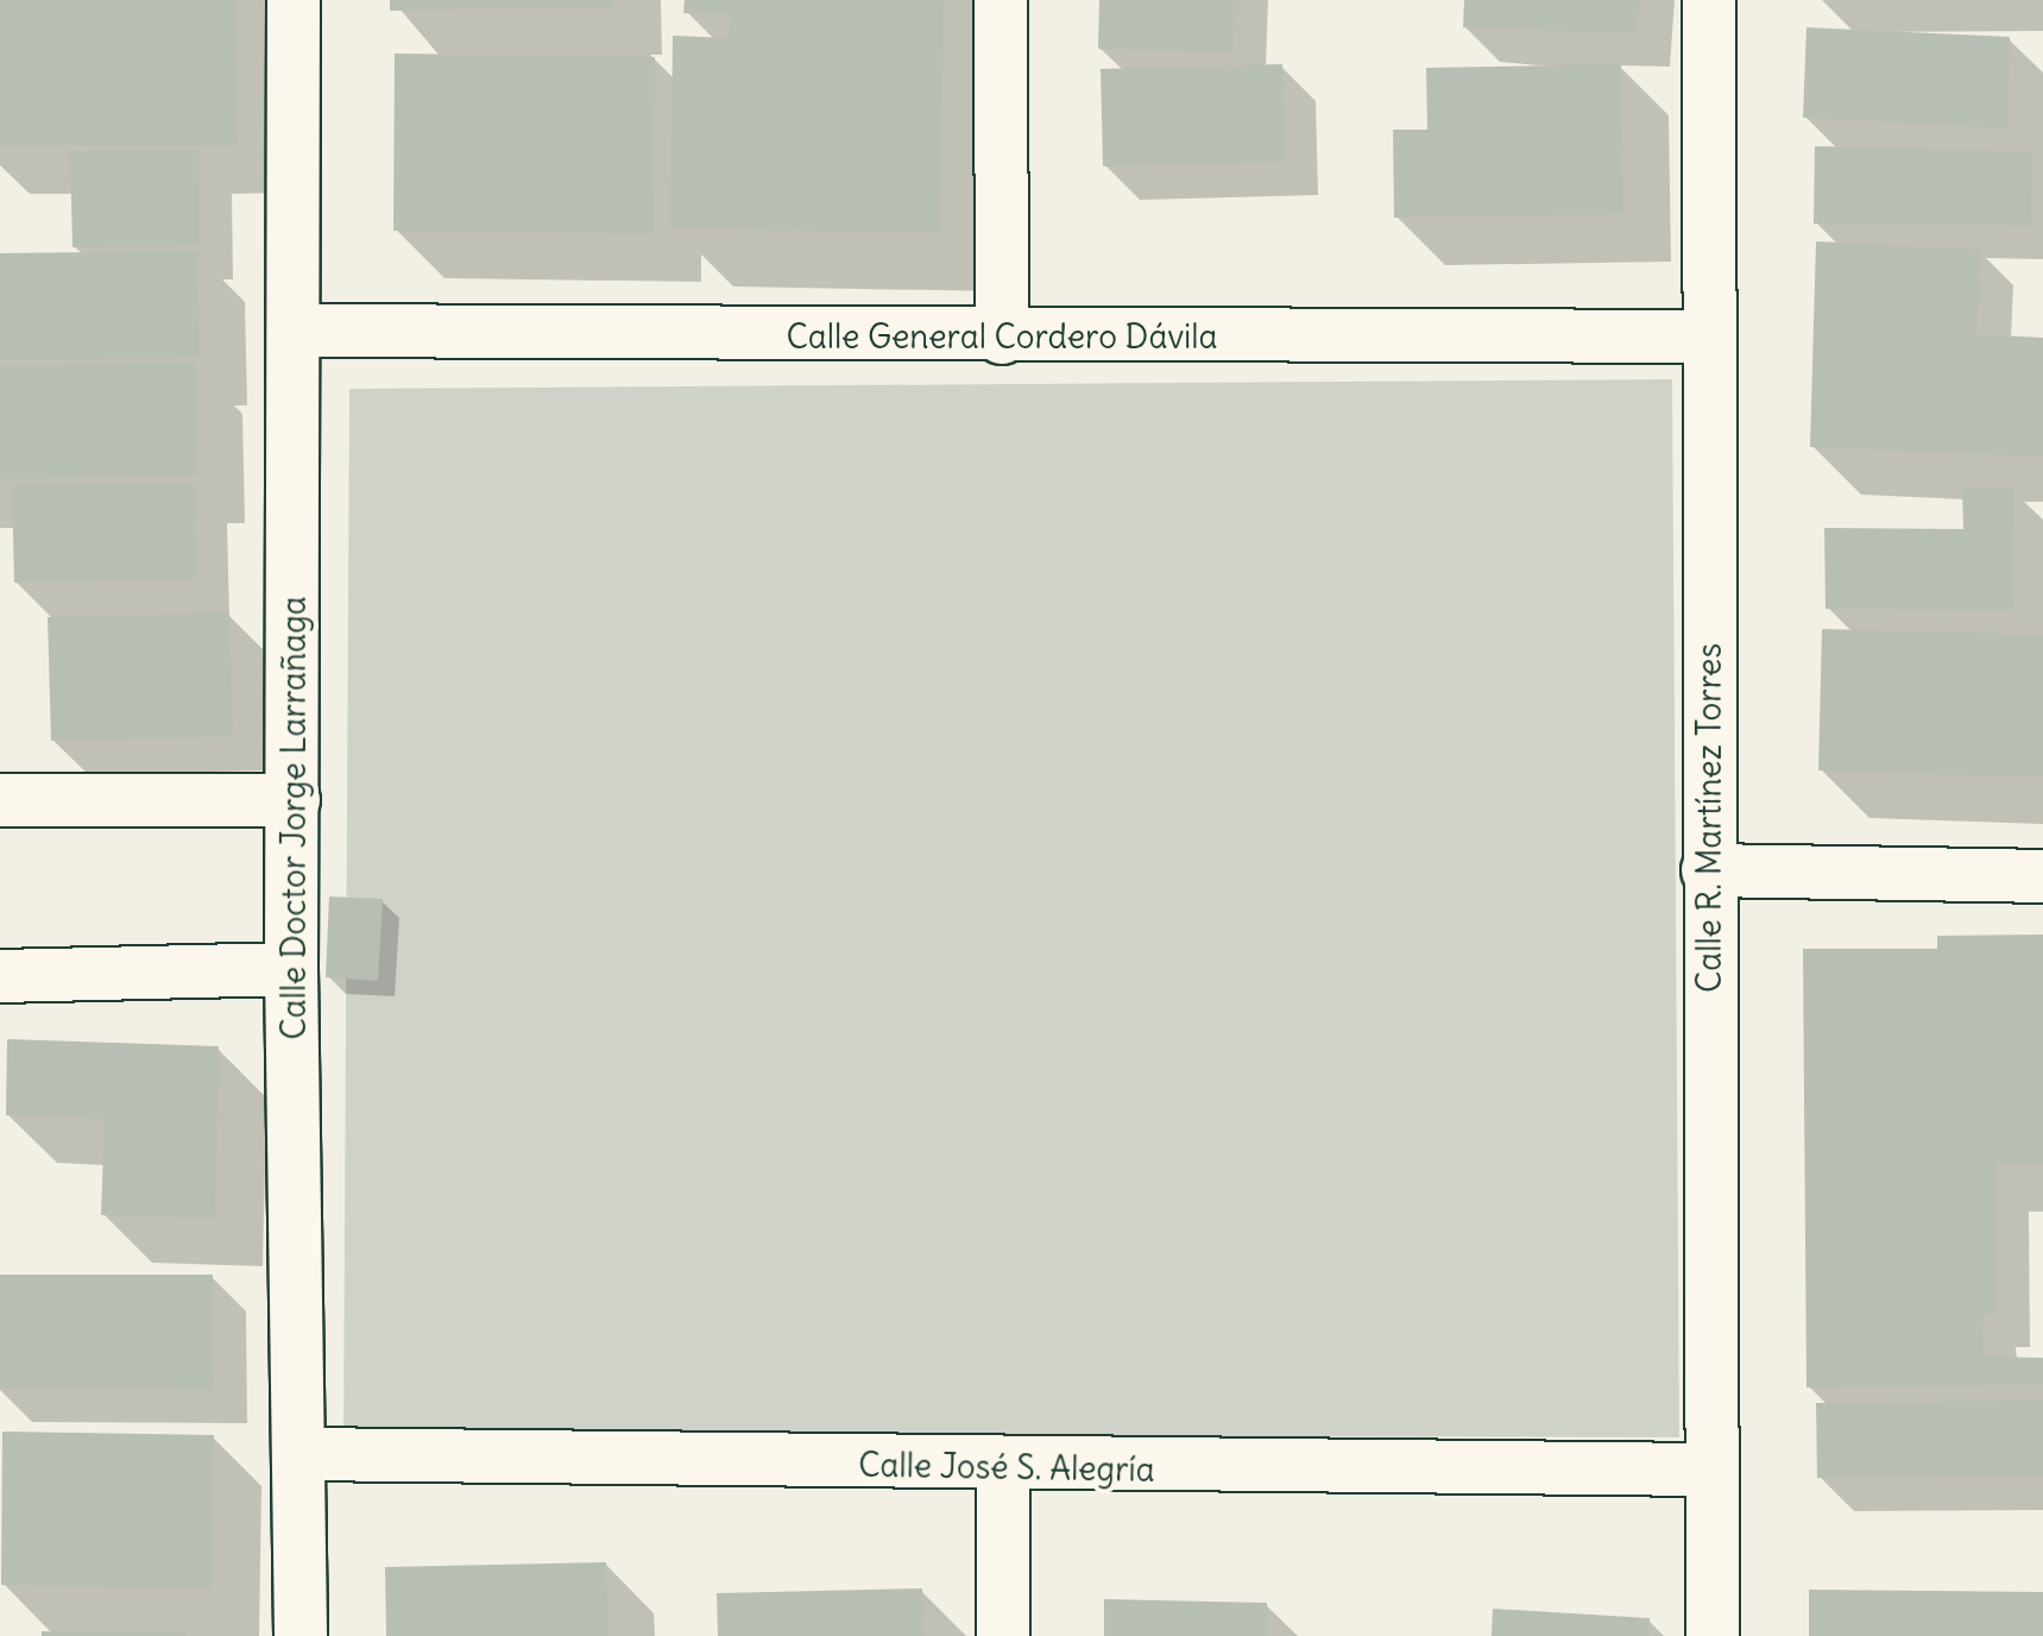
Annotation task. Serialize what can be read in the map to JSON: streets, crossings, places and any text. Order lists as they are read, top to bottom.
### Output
{
  "streets": {
    "street": [
      "Calle General Cordero Dávila",
      "Calle Doctor Jorge Larrañaga",
      "Calle R. Martínez Torres",
      "Calle José S. Alegría"
    ]
  },
  "crossings": [
    ["Calle General Cordero Dávila", "Calle Doctor Jorge Larrañaga"],
    ["Calle General Cordero Dávila", "Calle R. Martínez Torres"],
    ["Calle Doctor Jorge Larrañaga", "Calle José S. Alegría"],
    ["Calle R. Martínez Torres", "Calle José S. Alegría"]
  ]
}
